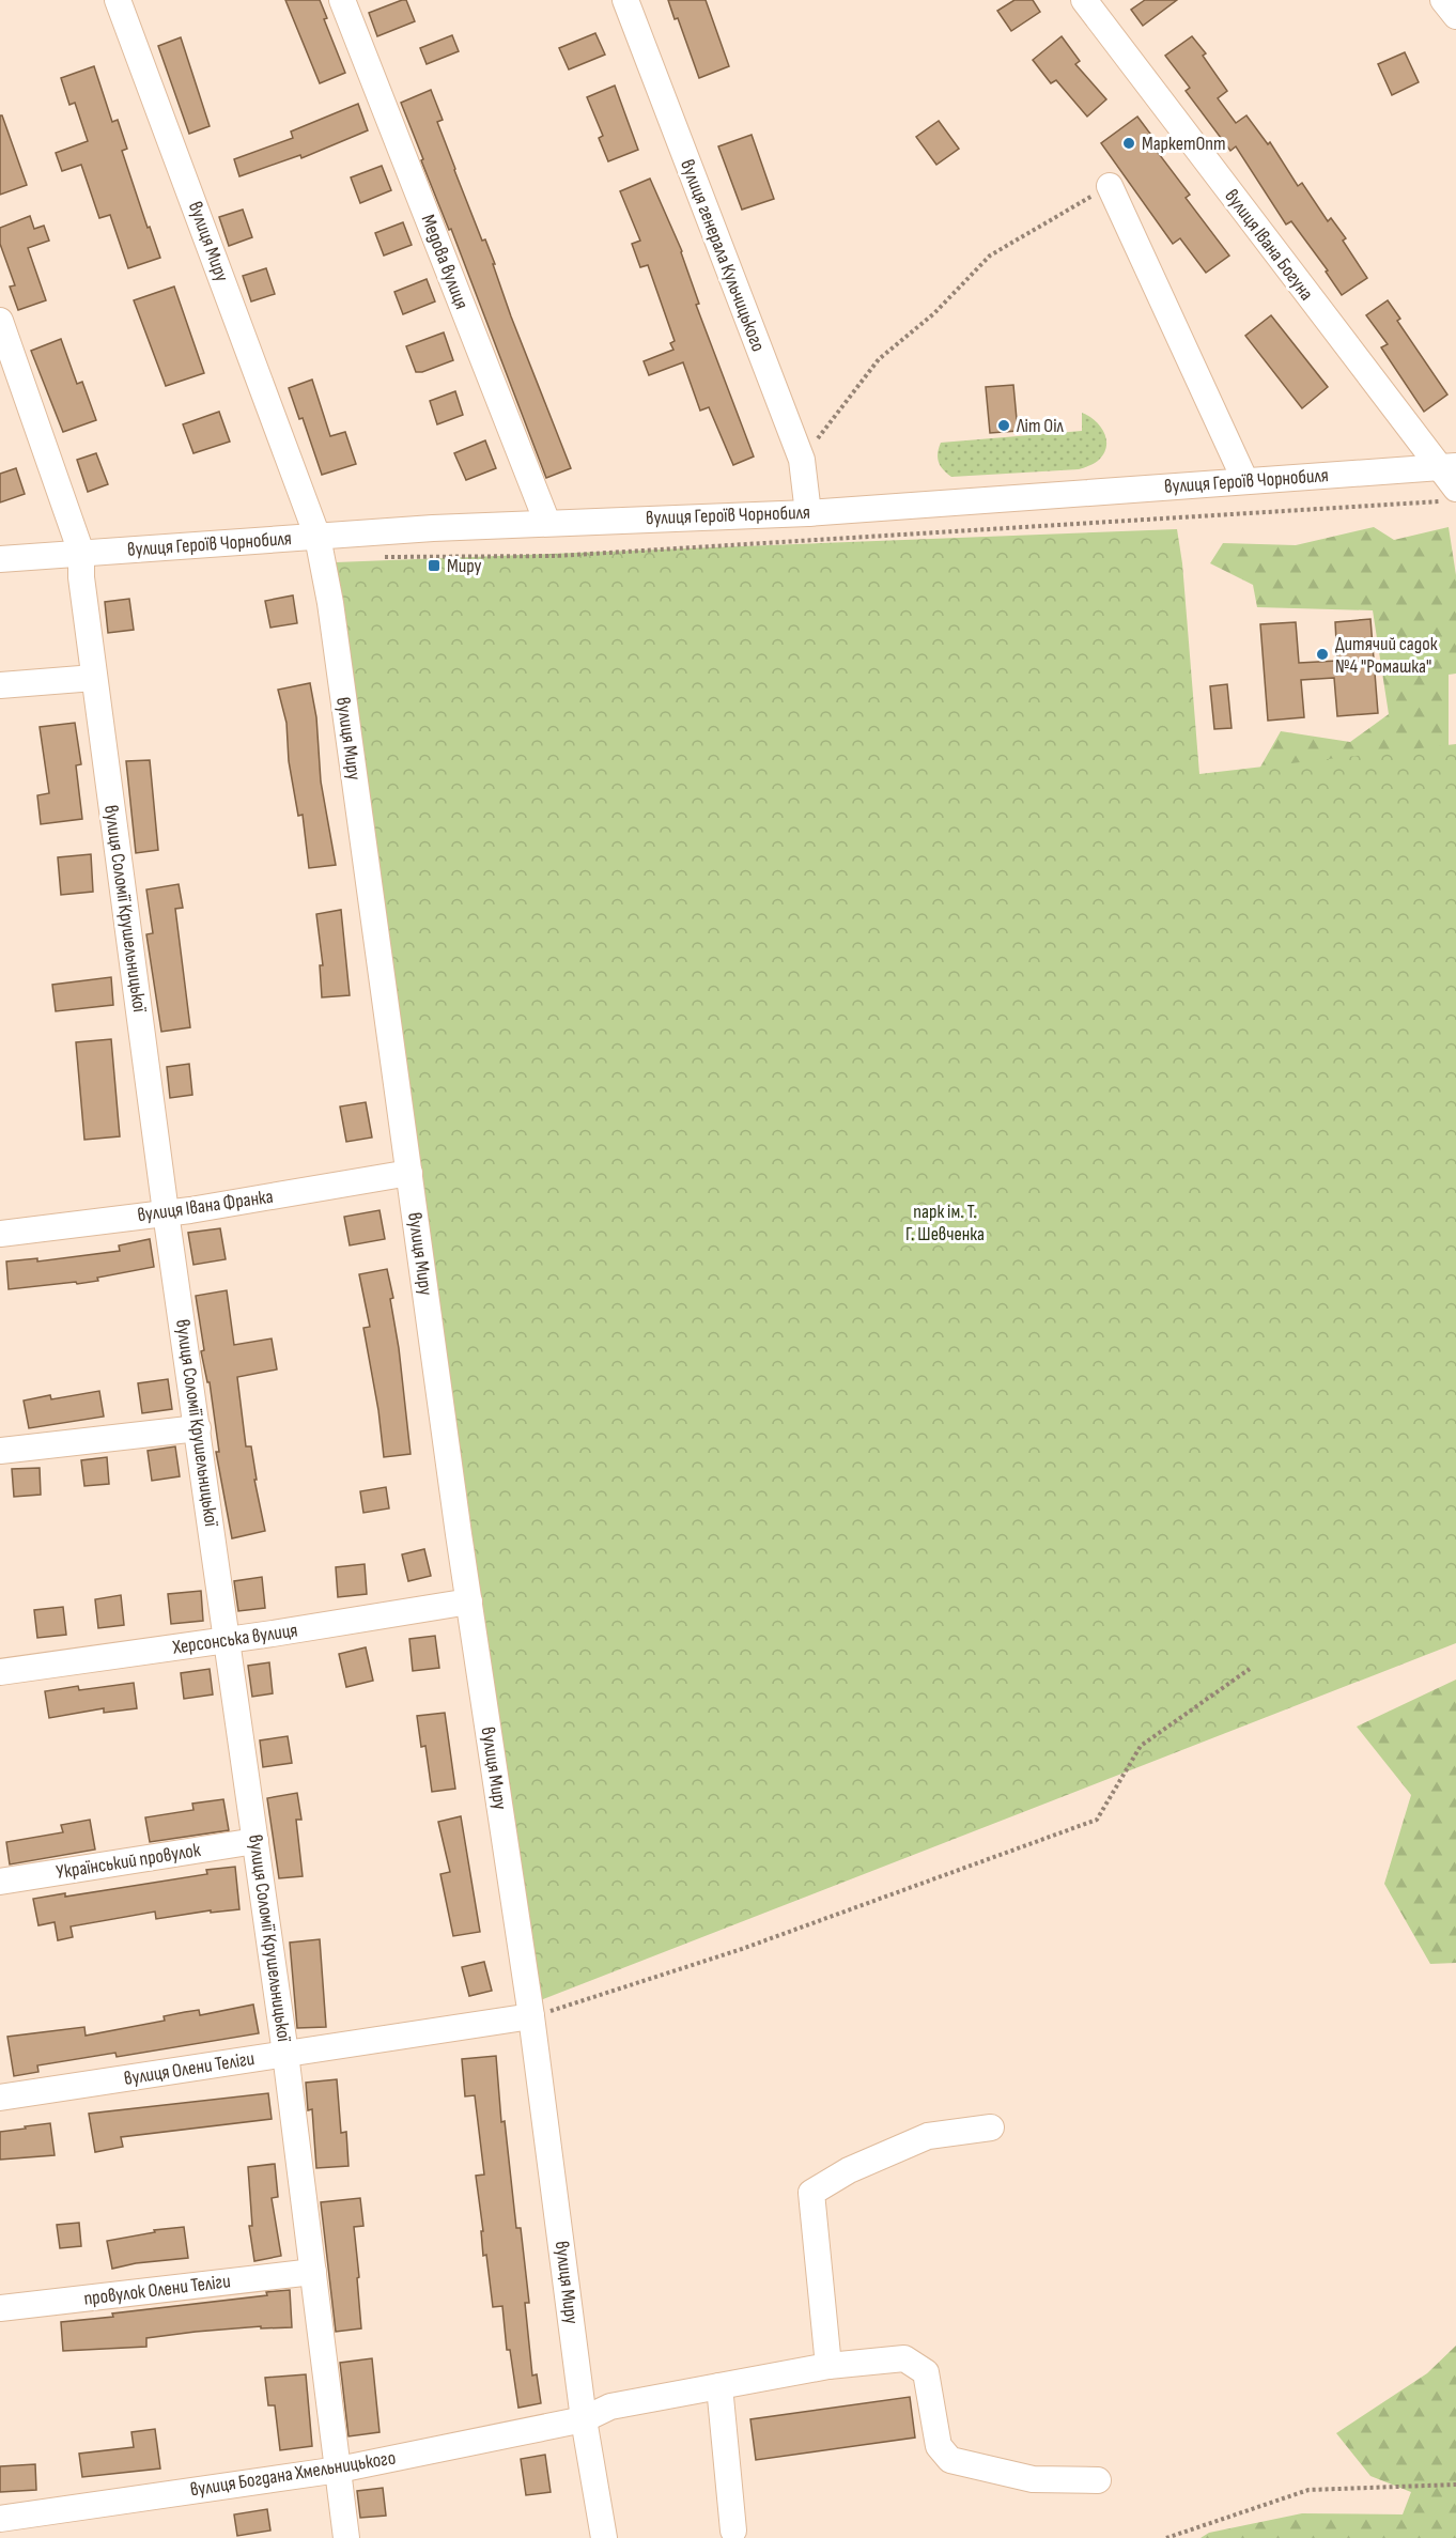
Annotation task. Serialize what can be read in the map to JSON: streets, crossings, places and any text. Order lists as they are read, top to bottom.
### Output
{
  "streets": {
    "street": [
      "вулиця Миру",
      "вулиця Івана Богуна",
      "вулиця генерала Кульчицького",
      "Медова вулиця",
      "вулиця Героїв Чорнобиля",
      "вулиця Соломії Крушельницької",
      "вулиця Івана Франка",
      "Херсонська вулиця",
      "Український провулок",
      "вулиця Олени Теліги",
      "провулок Олени Теліги",
      "вулиця Богдана Хмельницького"
    ]
  },
  "crossings": [
    ["вулиця Миру", "вулиця Героїв Чорнобиля"],
    ["вулиця Миру", "вулиця Івана Франка"],
    ["вулиця Миру", "Херсонська вулиця"],
    ["вулиця Миру", "вулиця Олени Теліги"],
    ["вулиця Миру", "вулиця Богдана Хмельницького"],
    ["вулиця Івана Богуна", "вулиця Героїв Чорнобиля"],
    ["вулиця генерала Кульчицького", "вулиця Героїв Чорнобиля"],
    ["Медова вулиця", "вулиця Героїв Чорнобиля"],
    ["вулиця Героїв Чорнобиля", "вулиця Соломії Крушельницької"],
    ["вулиця Соломії Крушельницької", "вулиця Івана Франка"],
    ["вулиця Соломії Крушельницької", "Херсонська вулиця"],
    ["вулиця Соломії Крушельницької", "Український провулок"],
    ["вулиця Соломії Крушельницької", "вулиця Олени Теліги"],
    ["вулиця Соломії Крушельницької", "провулок Олени Теліги"],
    ["вулиця Соломії Крушельницької", "вулиця Богдана Хмельницького"]
  ],
  "parks": ["парк ім. Т. Г. Шевченка"],
  "places": {
    "other": ["МаркетОпт", "Літ Оіл", "Дитячий садок №4 \"Ромашка\""],
    "transit": ["Миру"]
  }
}
